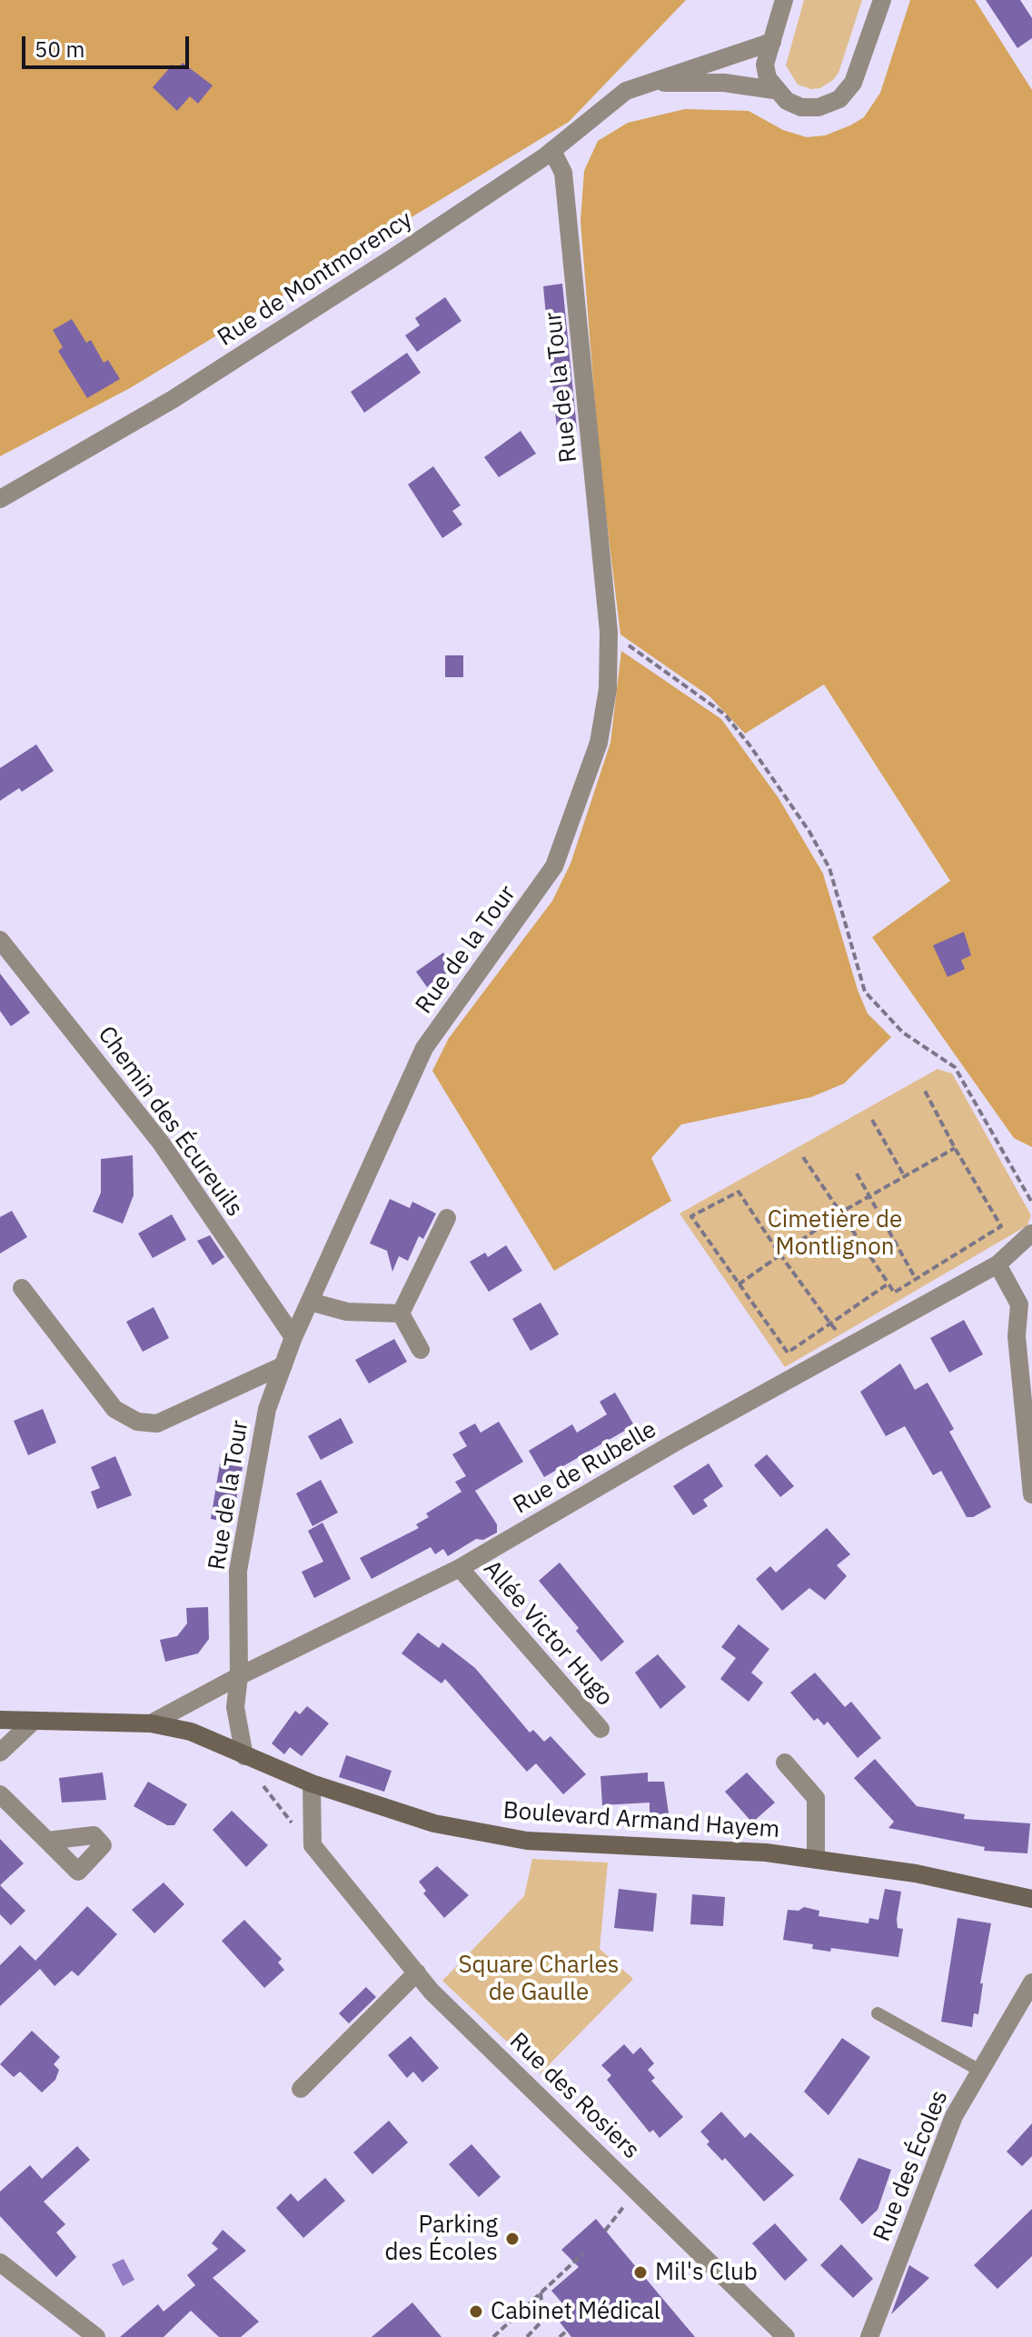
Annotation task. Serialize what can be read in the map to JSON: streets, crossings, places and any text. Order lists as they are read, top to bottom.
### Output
{
  "streets": {
    "main road": ["Boulevard Armand Hayem"],
    "street": [
      "Rue de Montmorency",
      "Rue de la Tour",
      "Chemin des Écureuils",
      "Rue de Rubelle",
      "Allée Victor Hugo",
      "Rue des Rosiers",
      "Rue des Écoles"
    ]
  },
  "crossings": [
    ["Rue de Montmorency", "Rue de la Tour"],
    ["Rue de la Tour", "Chemin des Écureuils"],
    ["Rue de la Tour", "Rue de Rubelle"],
    ["Rue de la Tour", "Boulevard Armand Hayem"],
    ["Rue de Rubelle", "Allée Victor Hugo"],
    ["Rue de Rubelle", "Boulevard Armand Hayem"]
  ],
  "parks": ["Cimetière de Montlignon", "Square Charles de Gaulle"],
  "places": ["Parking des Écoles", "Mil's Club", "Cabinet Médical"],
  "scale_bar": "50 m"
}
